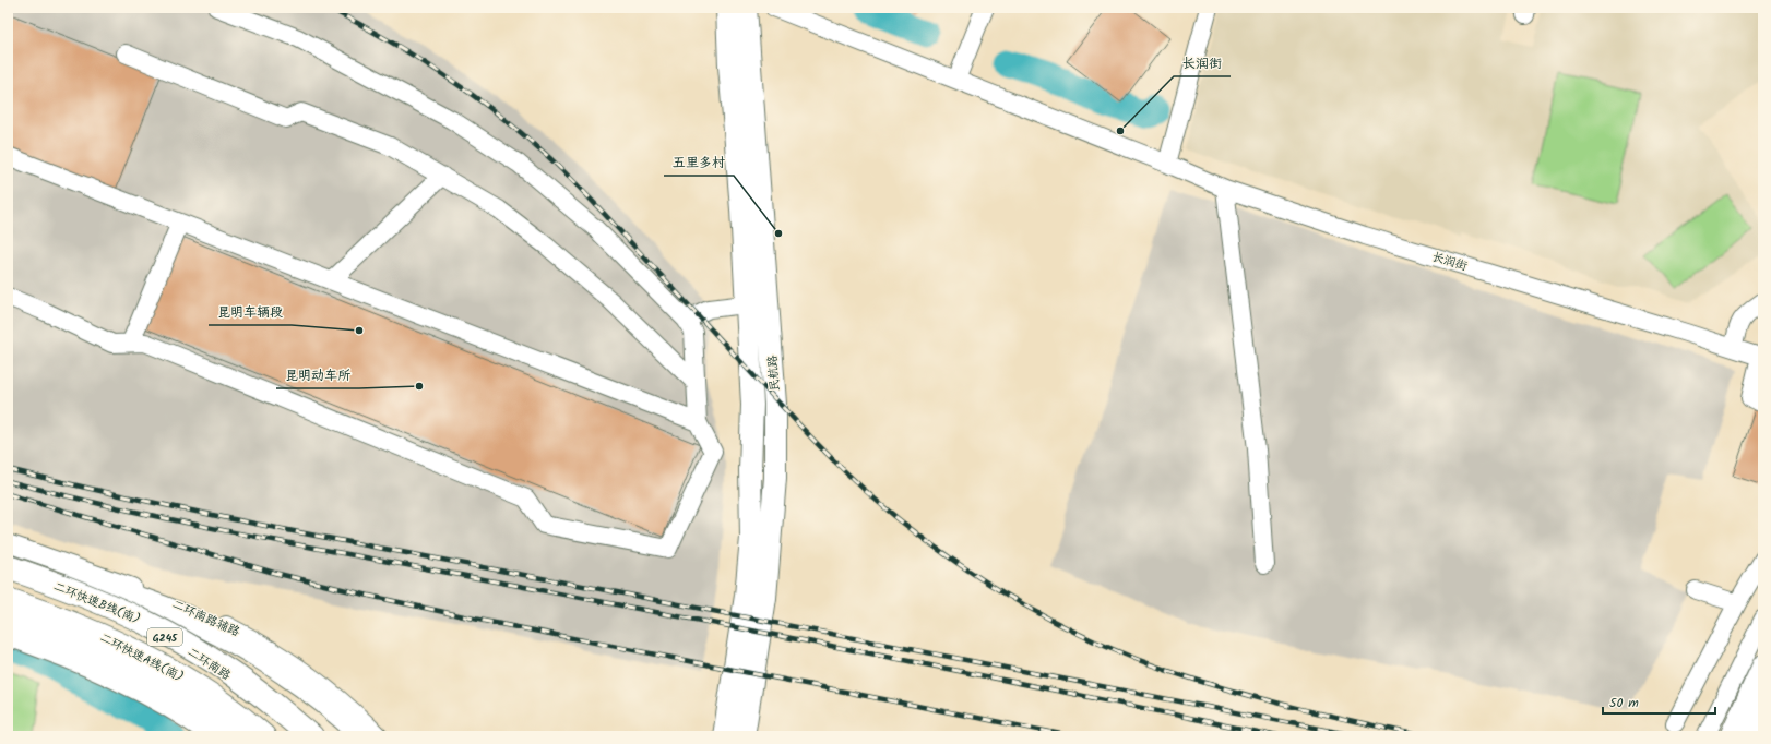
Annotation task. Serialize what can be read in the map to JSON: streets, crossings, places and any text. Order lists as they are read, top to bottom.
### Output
{
  "streets": {
    "highway": ["二环快速B线(南)", "二环快速A线(南)"],
    "main road": ["民航路", "G245", "二环南路"],
    "street": ["长润街", "二环南路辅路"]
  },
  "crossings": [
    ["二环快速B线(南)", "二环南路"]
  ],
  "places": [
    "长润街",
    "五里多村",
    "昆明车辆段",
    "昆明动车所"
  ],
  "scale_bar": "50 m"
}
